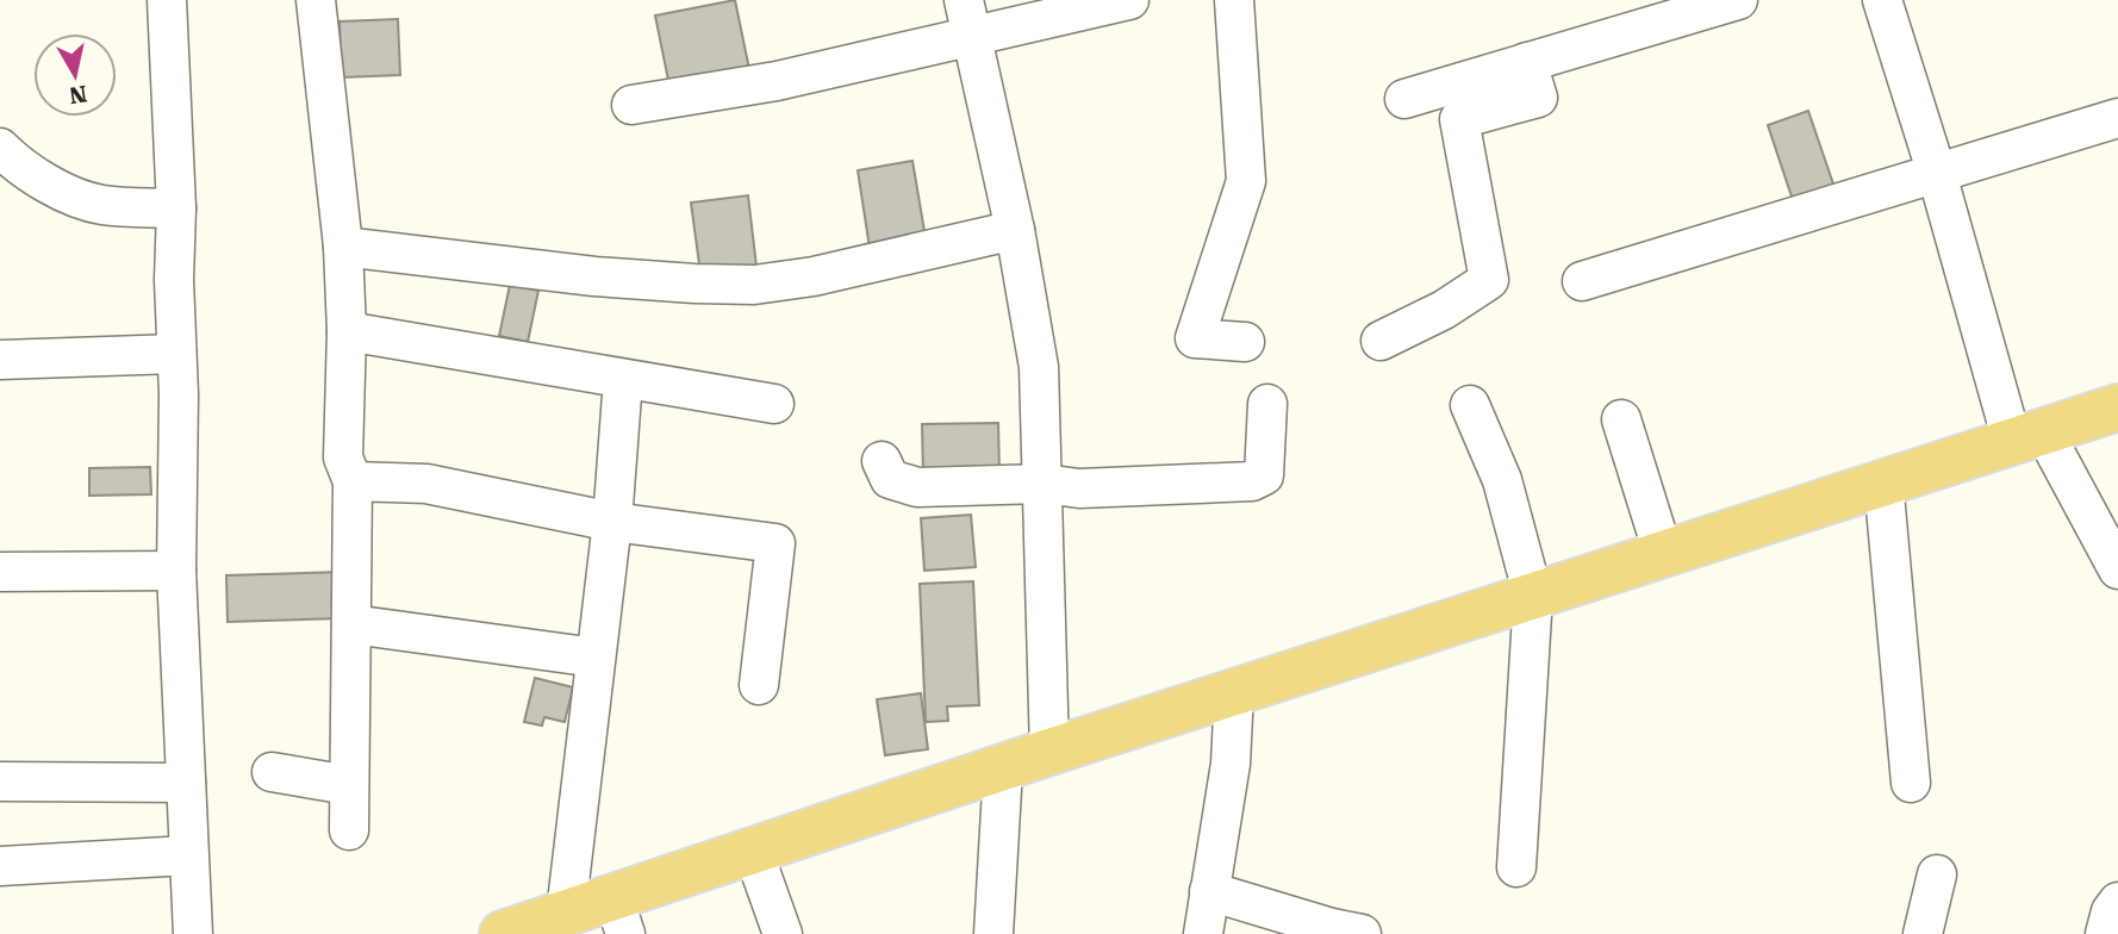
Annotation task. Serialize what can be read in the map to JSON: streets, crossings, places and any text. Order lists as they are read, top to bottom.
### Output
{
  "north": "bottom"
}
